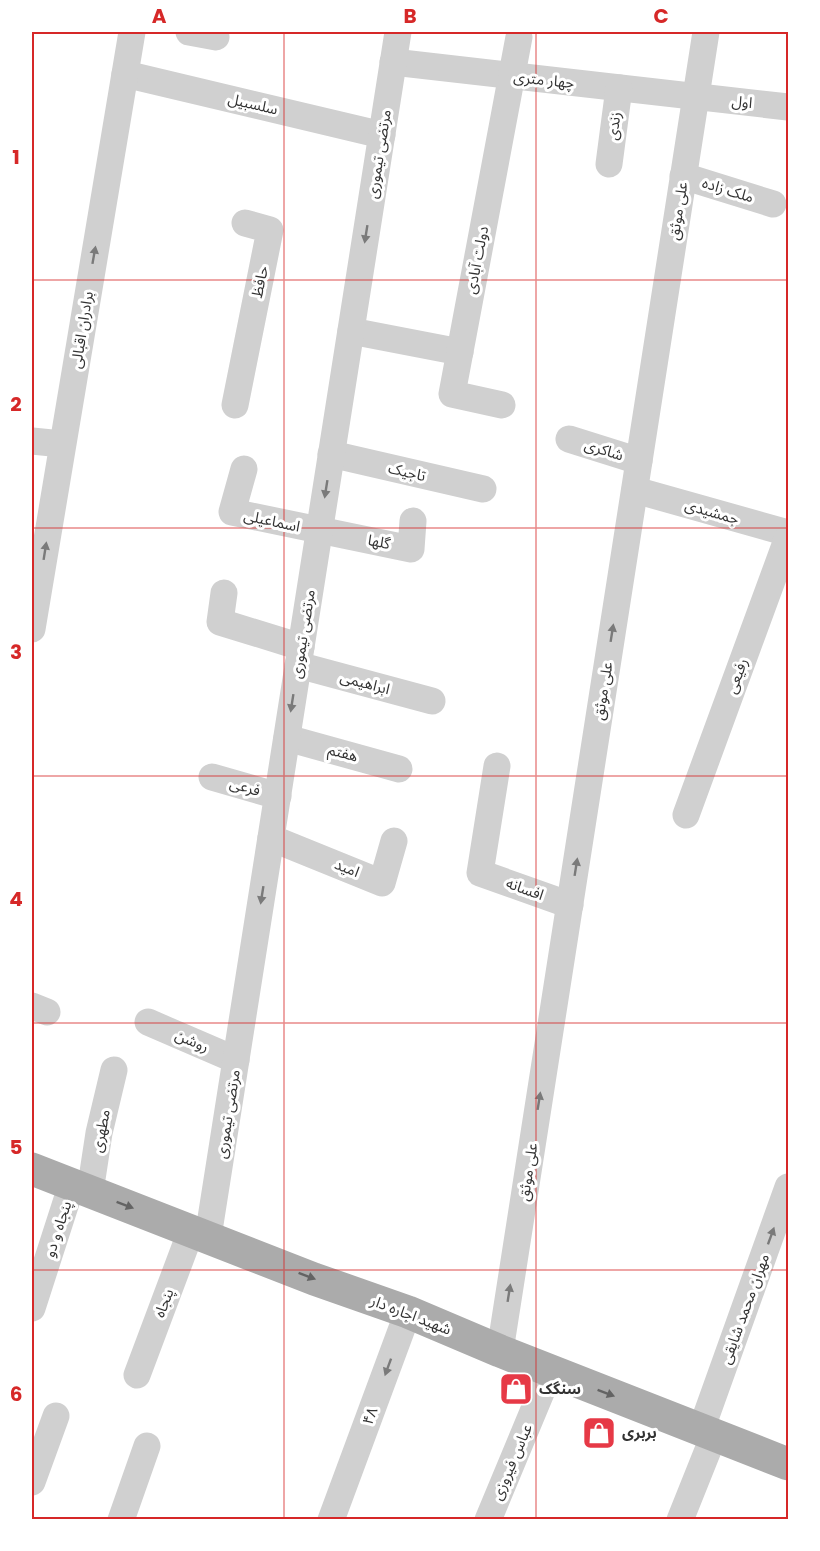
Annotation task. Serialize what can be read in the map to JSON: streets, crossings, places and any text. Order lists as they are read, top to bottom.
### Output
{
  "streets": {
    "main road": ["شهید اجاره دار"],
    "street": [
      "چهار متری",
      "اول",
      "سلسبیل",
      "زندی",
      "مرتضی تیموری",
      "ملک زاده",
      "علی موثق",
      "دولت آبادی",
      "حافظ",
      "برادران اقبالی",
      "شاکری",
      "تاجیک",
      "جمشیدی",
      "اسماعیلی",
      "گلها",
      "رفیعی",
      "ابراهیمی",
      "هفتم",
      "فرعی",
      "امید",
      "افسانه",
      "روشن",
      "مطهری",
      "پنجاه و دو",
      "پنجاه",
      "مهران محمد شایقی",
      "۴۸",
      "عباس فیروزی"
    ]
  },
  "crossings": [
    ["چهار متری", "اول"],
    ["چهار متری", "زندی"],
    ["چهار متری", "مرتضی تیموری"],
    ["چهار متری", "علی موثق"],
    ["چهار متری", "دولت آبادی"],
    ["اول", "علی موثق"],
    ["سلسبیل", "مرتضی تیموری"],
    ["سلسبیل", "برادران اقبالی"],
    ["مرتضی تیموری", "تاجیک"],
    ["مرتضی تیموری", "اسماعیلی"],
    ["مرتضی تیموری", "گلها"],
    ["مرتضی تیموری", "ابراهیمی"],
    ["مرتضی تیموری", "هفتم"],
    ["مرتضی تیموری", "فرعی"],
    ["مرتضی تیموری", "امید"],
    ["مرتضی تیموری", "روشن"],
    ["مرتضی تیموری", "پنجاه"],
    ["مرتضی تیموری", "شهید اجاره دار"],
    ["ملک زاده", "علی موثق"],
    ["علی موثق", "شاکری"],
    ["علی موثق", "جمشیدی"],
    ["علی موثق", "افسانه"],
    ["علی موثق", "شهید اجاره دار"],
    ["جمشیدی", "رفیعی"],
    ["اسماعیلی", "گلها"],
    ["مطهری", "پنجاه و دو"],
    ["مطهری", "شهید اجاره دار"],
    ["پنجاه و دو", "شهید اجاره دار"],
    ["پنجاه", "شهید اجاره دار"],
    ["مهران محمد شایقی", "شهید اجاره دار"],
    ["شهید اجاره دار", "۴۸"],
    ["شهید اجاره دار", "عباس فیروزی"]
  ],
  "one_way": [
    "مرتضی تیموری",
    "علی موثق",
    "برادران اقبالی",
    "مهران محمد شایقی",
    "شهید اجاره دار",
    "۴۸"
  ],
  "places": {
    "shop": ["سنگک", "بربری"]
  },
  "grid": {
    "columns": ["A", "B", "C"],
    "rows": [
      "1",
      "2",
      "3",
      "4",
      "5",
      "6"
    ]
  }
}
